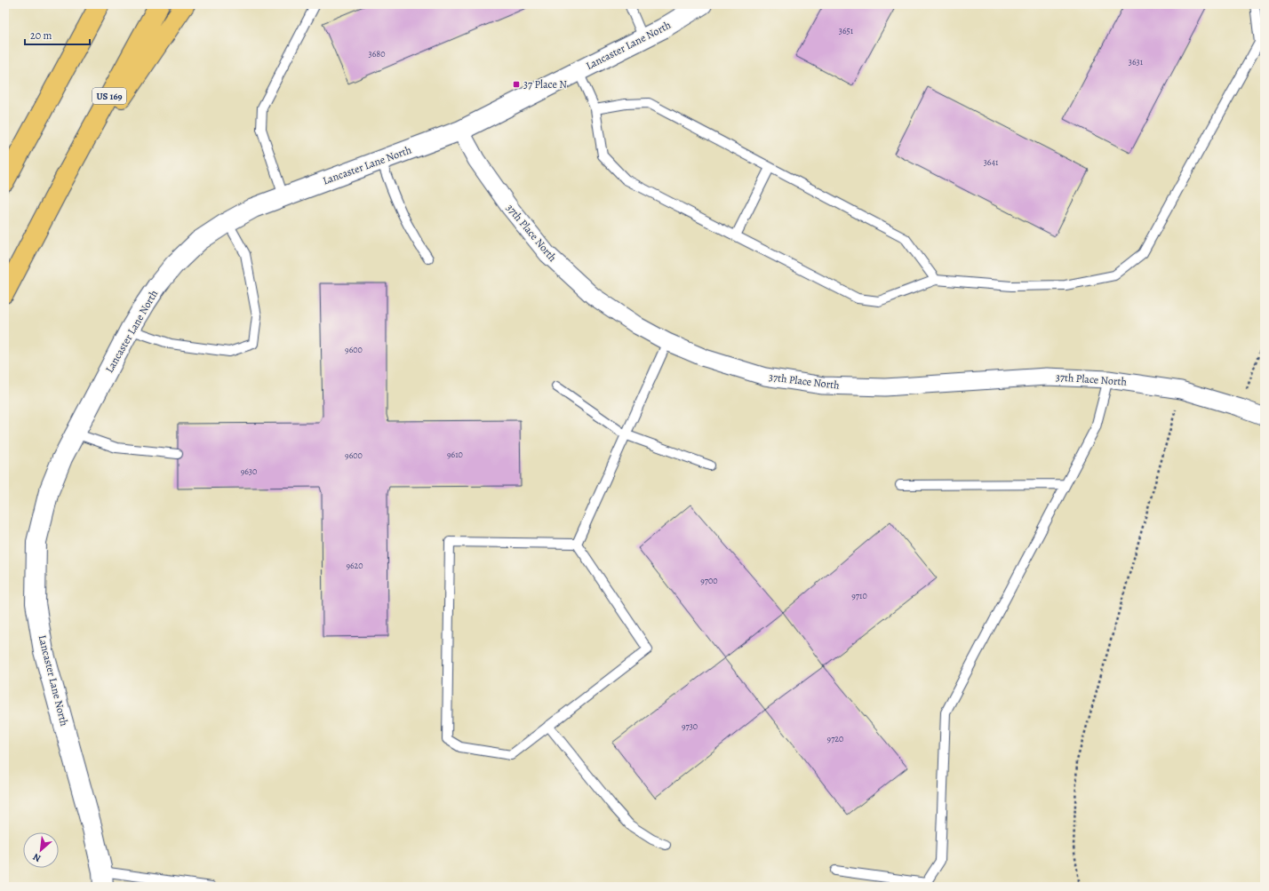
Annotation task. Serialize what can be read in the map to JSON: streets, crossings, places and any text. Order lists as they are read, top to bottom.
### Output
{
  "streets": {
    "highway": ["US 169"],
    "street": ["Lancaster Lane North", "37th Place North"]
  },
  "crossings": [
    ["Lancaster Lane North", "37th Place North"]
  ],
  "places": {
    "transit": ["37 Place N"]
  },
  "house_numbers": [
    "3651",
    "3680",
    "3631",
    "3641",
    "9600",
    "9610",
    "9600",
    "9630",
    "9620",
    "9700",
    "9710",
    "9730",
    "9720"
  ],
  "scale_bar": "20 m",
  "north": "bottom left"
}
